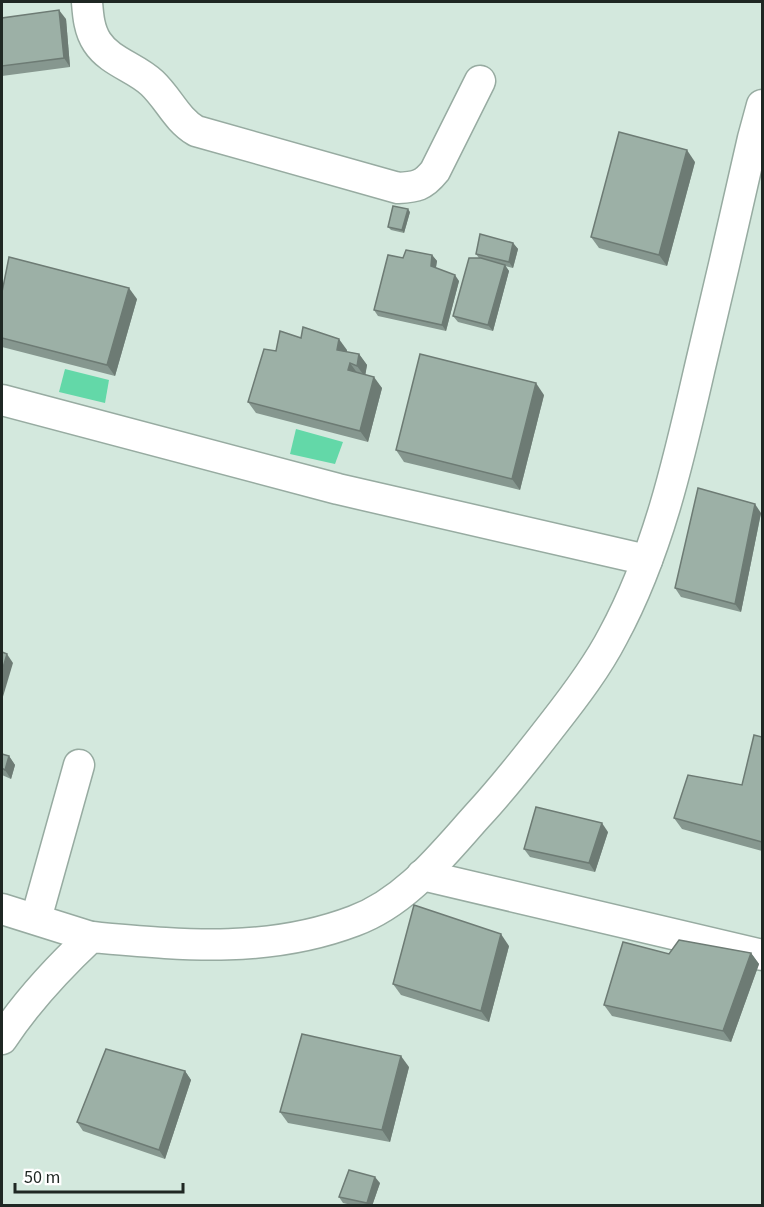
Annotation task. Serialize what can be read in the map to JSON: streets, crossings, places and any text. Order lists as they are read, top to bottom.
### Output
{
  "scale_bar": "50 m"
}
